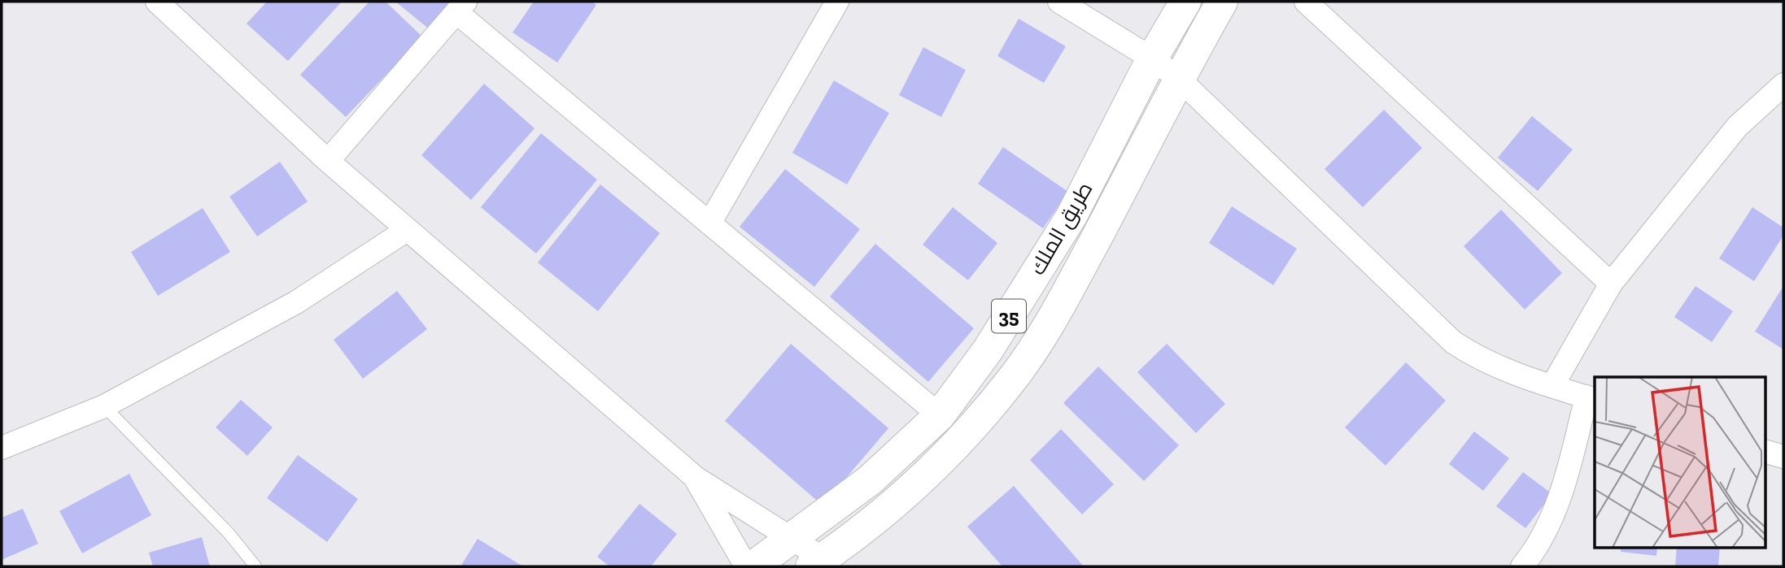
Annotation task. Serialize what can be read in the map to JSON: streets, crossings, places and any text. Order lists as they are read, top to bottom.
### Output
{
  "streets": {
    "main road": ["طريق الملك", "35"]
  }
}
